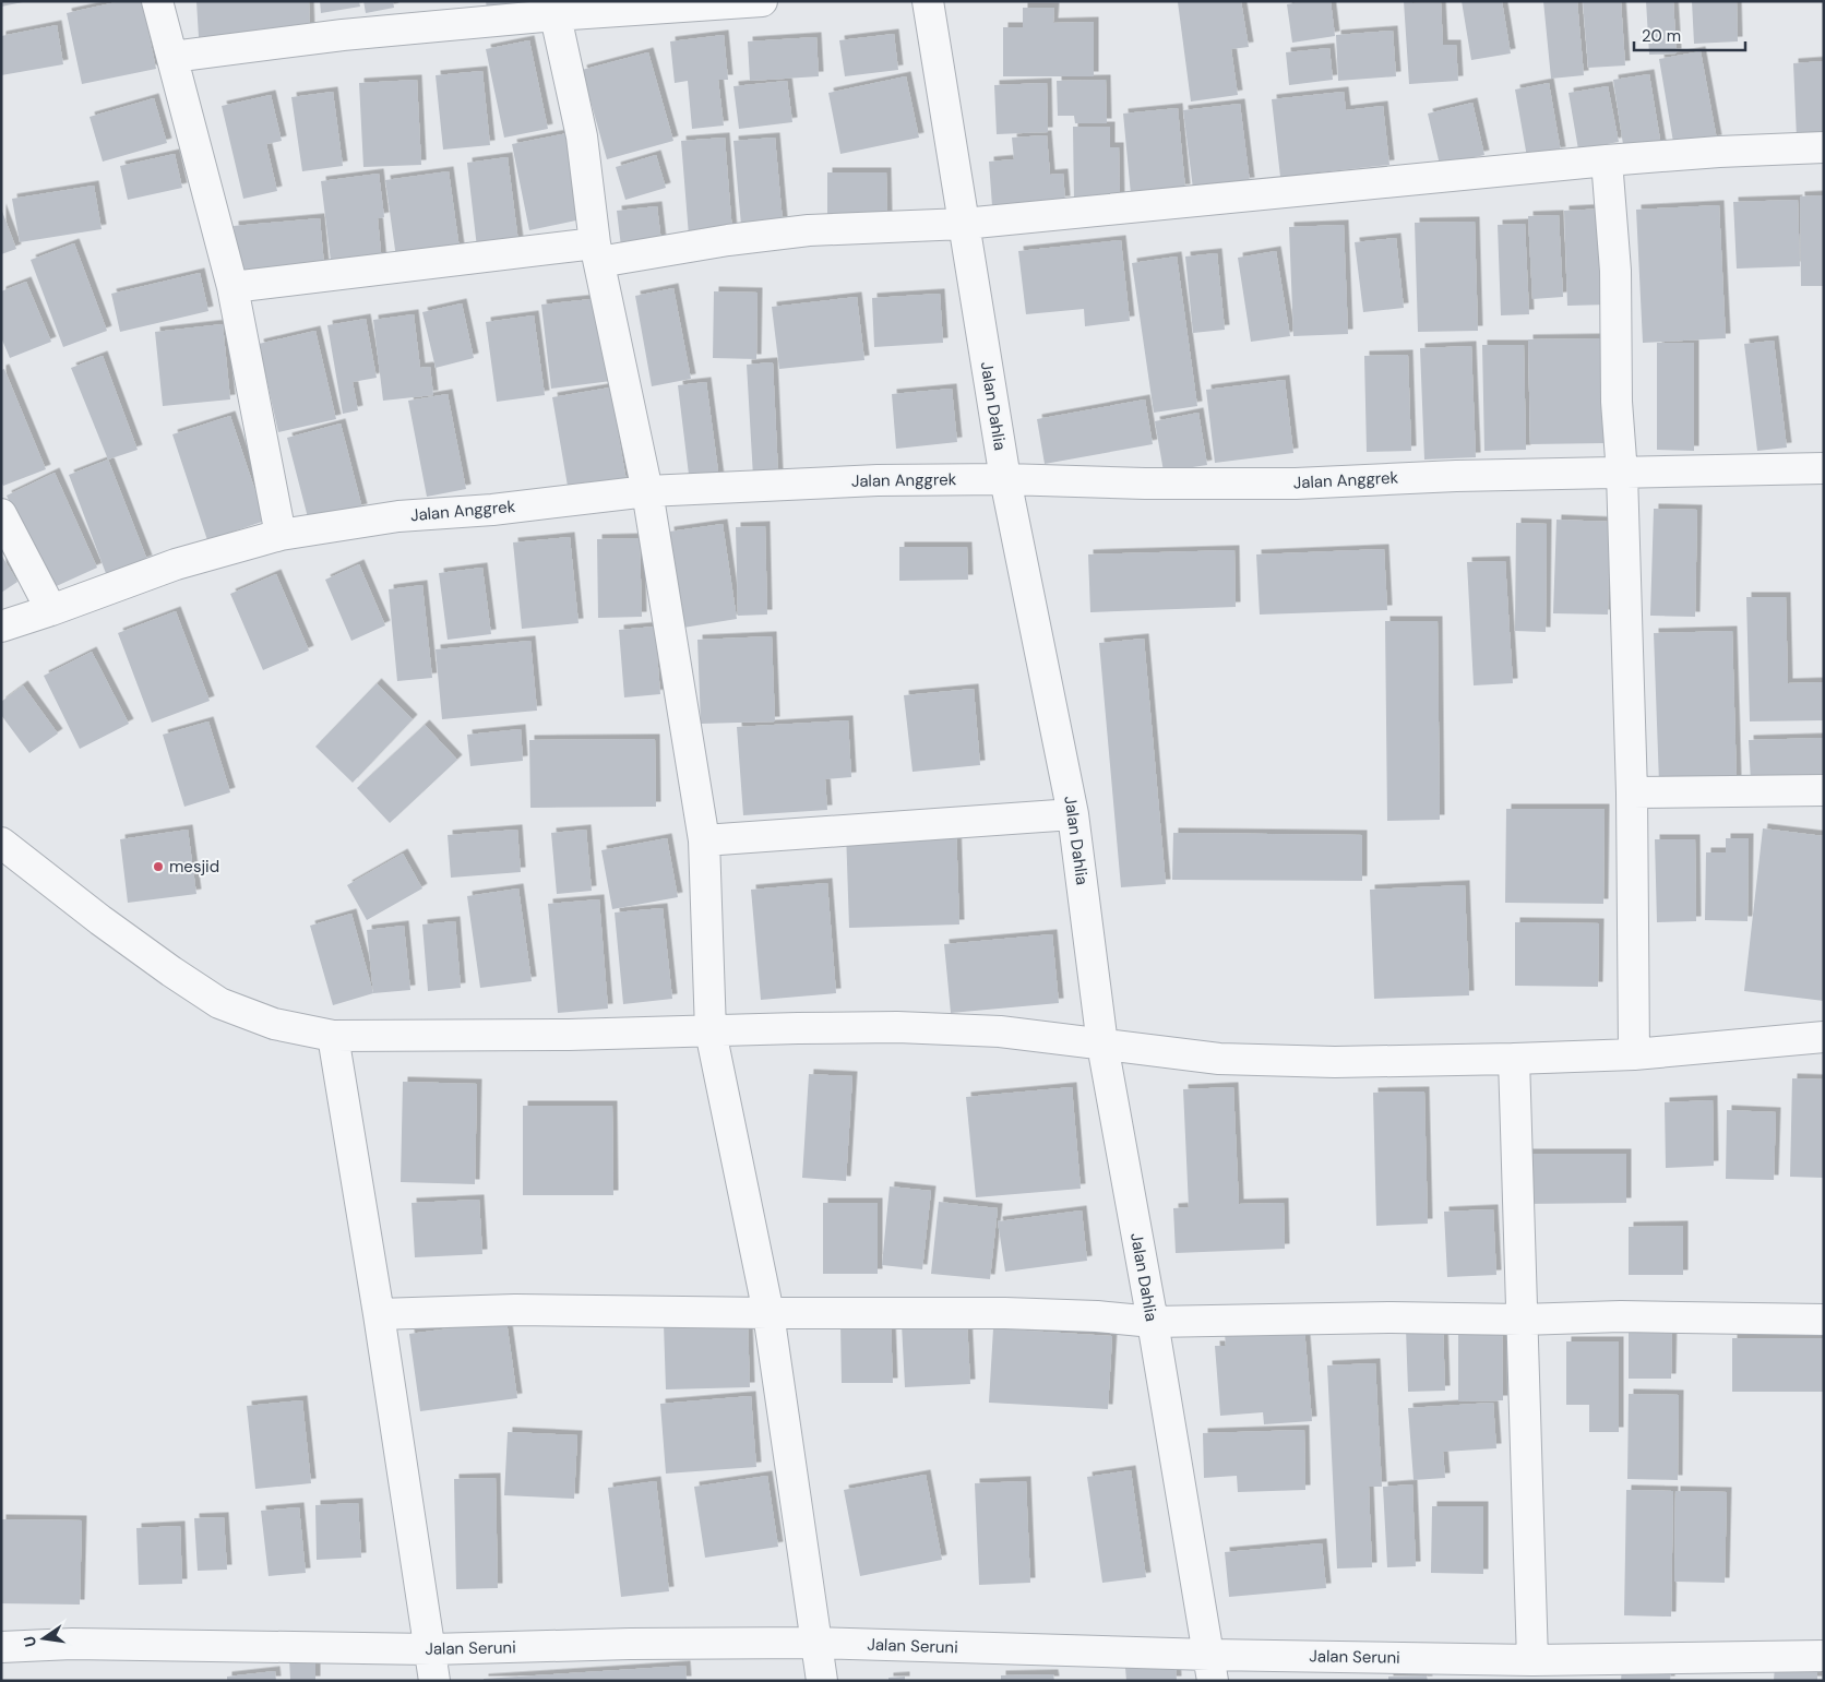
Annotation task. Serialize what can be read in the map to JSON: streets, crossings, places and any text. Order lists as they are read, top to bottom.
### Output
{
  "streets": {
    "street": ["Jalan Dahlia", "Jalan Anggrek", "Jalan Seruni"]
  },
  "crossings": [
    ["Jalan Dahlia", "Jalan Anggrek"],
    ["Jalan Dahlia", "Jalan Seruni"]
  ],
  "places": ["mesjid"],
  "scale_bar": "20 m",
  "north": "left"
}
